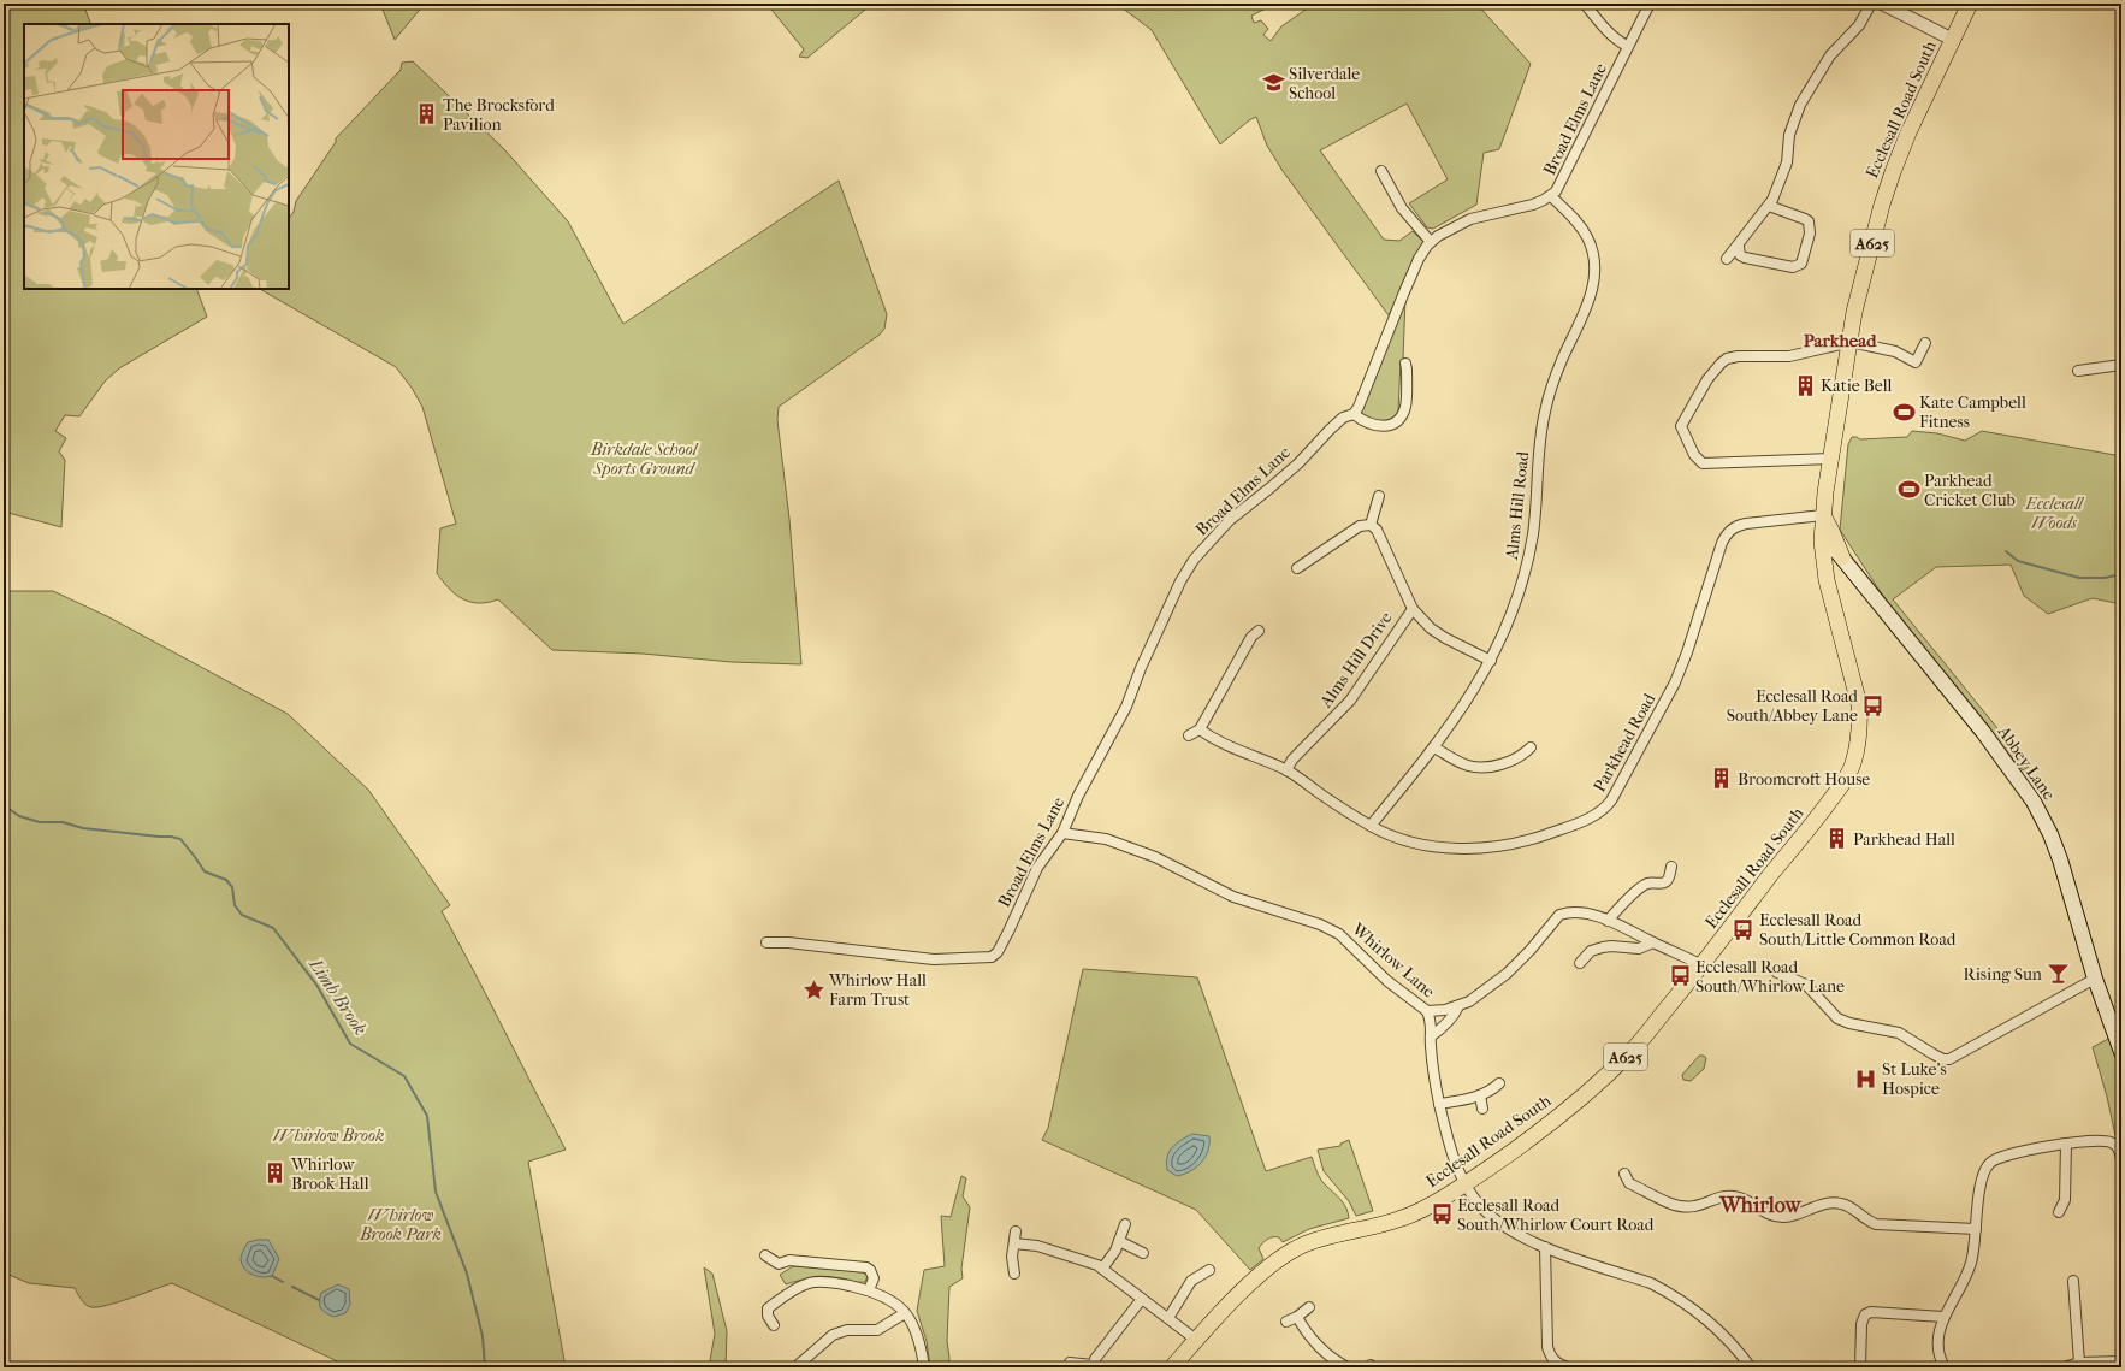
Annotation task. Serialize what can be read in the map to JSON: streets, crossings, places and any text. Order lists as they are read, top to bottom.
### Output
{
  "streets": {
    "main road": ["Ecclesall Road South", "A625", "Abbey Lane"],
    "street": [
      "Broad Elms Lane",
      "Alms Hill Road",
      "Alms Hill Drive",
      "Parkhead Road",
      "Whirlow Lane"
    ]
  },
  "crossings": [
    ["Ecclesall Road South", "Parkhead Road"],
    ["Ecclesall Road South", "Abbey Lane"],
    ["Ecclesall Road South", "Whirlow Lane"],
    ["Broad Elms Lane", "Alms Hill Road"],
    ["Broad Elms Lane", "Whirlow Lane"],
    ["Alms Hill Road", "Parkhead Road"],
    ["Alms Hill Drive", "Parkhead Road"]
  ],
  "districts": ["Parkhead", "Whirlow"],
  "water": ["Limb Brook"],
  "parks": [
    "Birkdale School Sports Ground",
    "Ecclesall Woods",
    "Whirlow Brook",
    "Whirlow Brook Park"
  ],
  "places": {
    "school or university": ["Silverdale School"],
    "building": [
      "The Brocksford Pavilion",
      "Katie Bell",
      "Broomcroft House",
      "Parkhead Hall",
      "Whirlow Brook Hall"
    ],
    "sports": ["Kate Campbell Fitness", "Parkhead Cricket Club"],
    "bus stop": [
      "Ecclesall Road South/Abbey Lane",
      "Ecclesall Road South/Little Common Road",
      "Ecclesall Road South/Whirlow Lane",
      "Ecclesall Road South/Whirlow Court Road"
    ],
    "bar": ["Rising Sun"],
    "place": ["Whirlow Hall Farm Trust"],
    "hospital": ["St Luke's Hospice"]
  }
}
